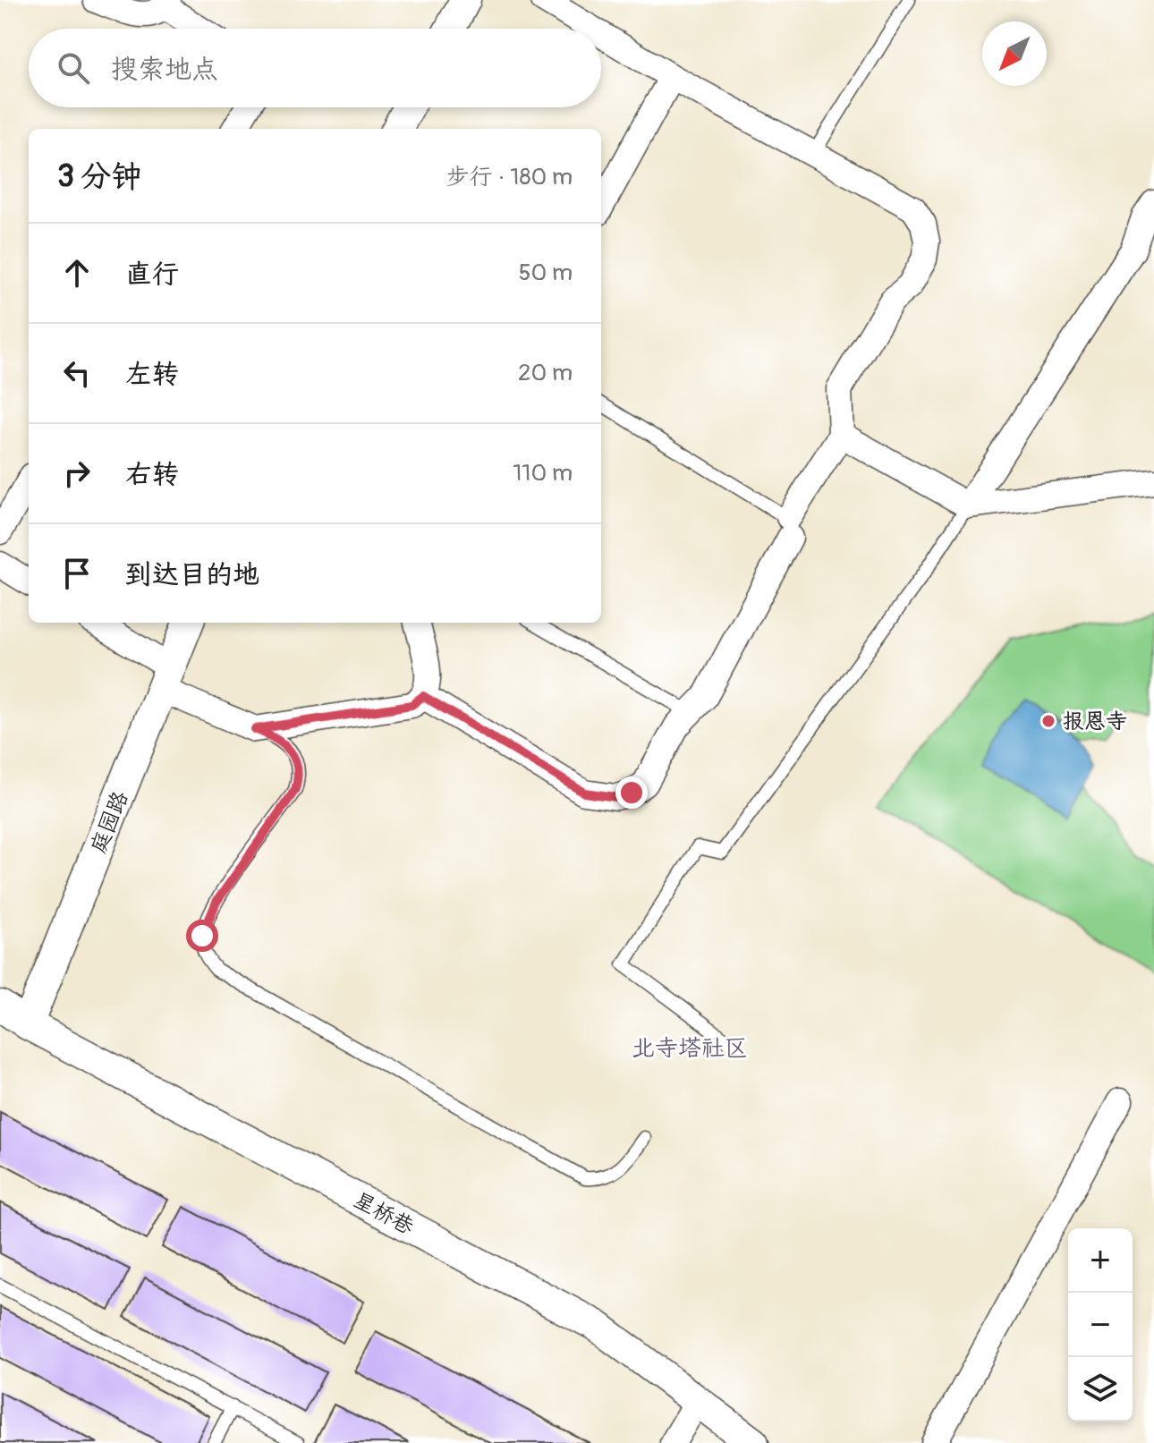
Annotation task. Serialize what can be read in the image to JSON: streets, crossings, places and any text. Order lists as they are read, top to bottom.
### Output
{
  "streets": {
    "street": ["庭园路", "星桥巷"]
  },
  "crossings": [
    ["庭园路", "星桥巷"]
  ],
  "districts": ["北寺塔社区"],
  "places": ["报恩寺"],
  "north": "bottom left",
  "page": {
    "search": "搜索地点",
    "heading": ["3 分钟", "步行 · 180 m"],
    "list": [
      ["直行", "50 m"],
      ["左转", "20 m"],
      ["右转", "110 m"],
      "到达目的地"
    ],
    "map_buttons": ["+", "−"]
  }
}
